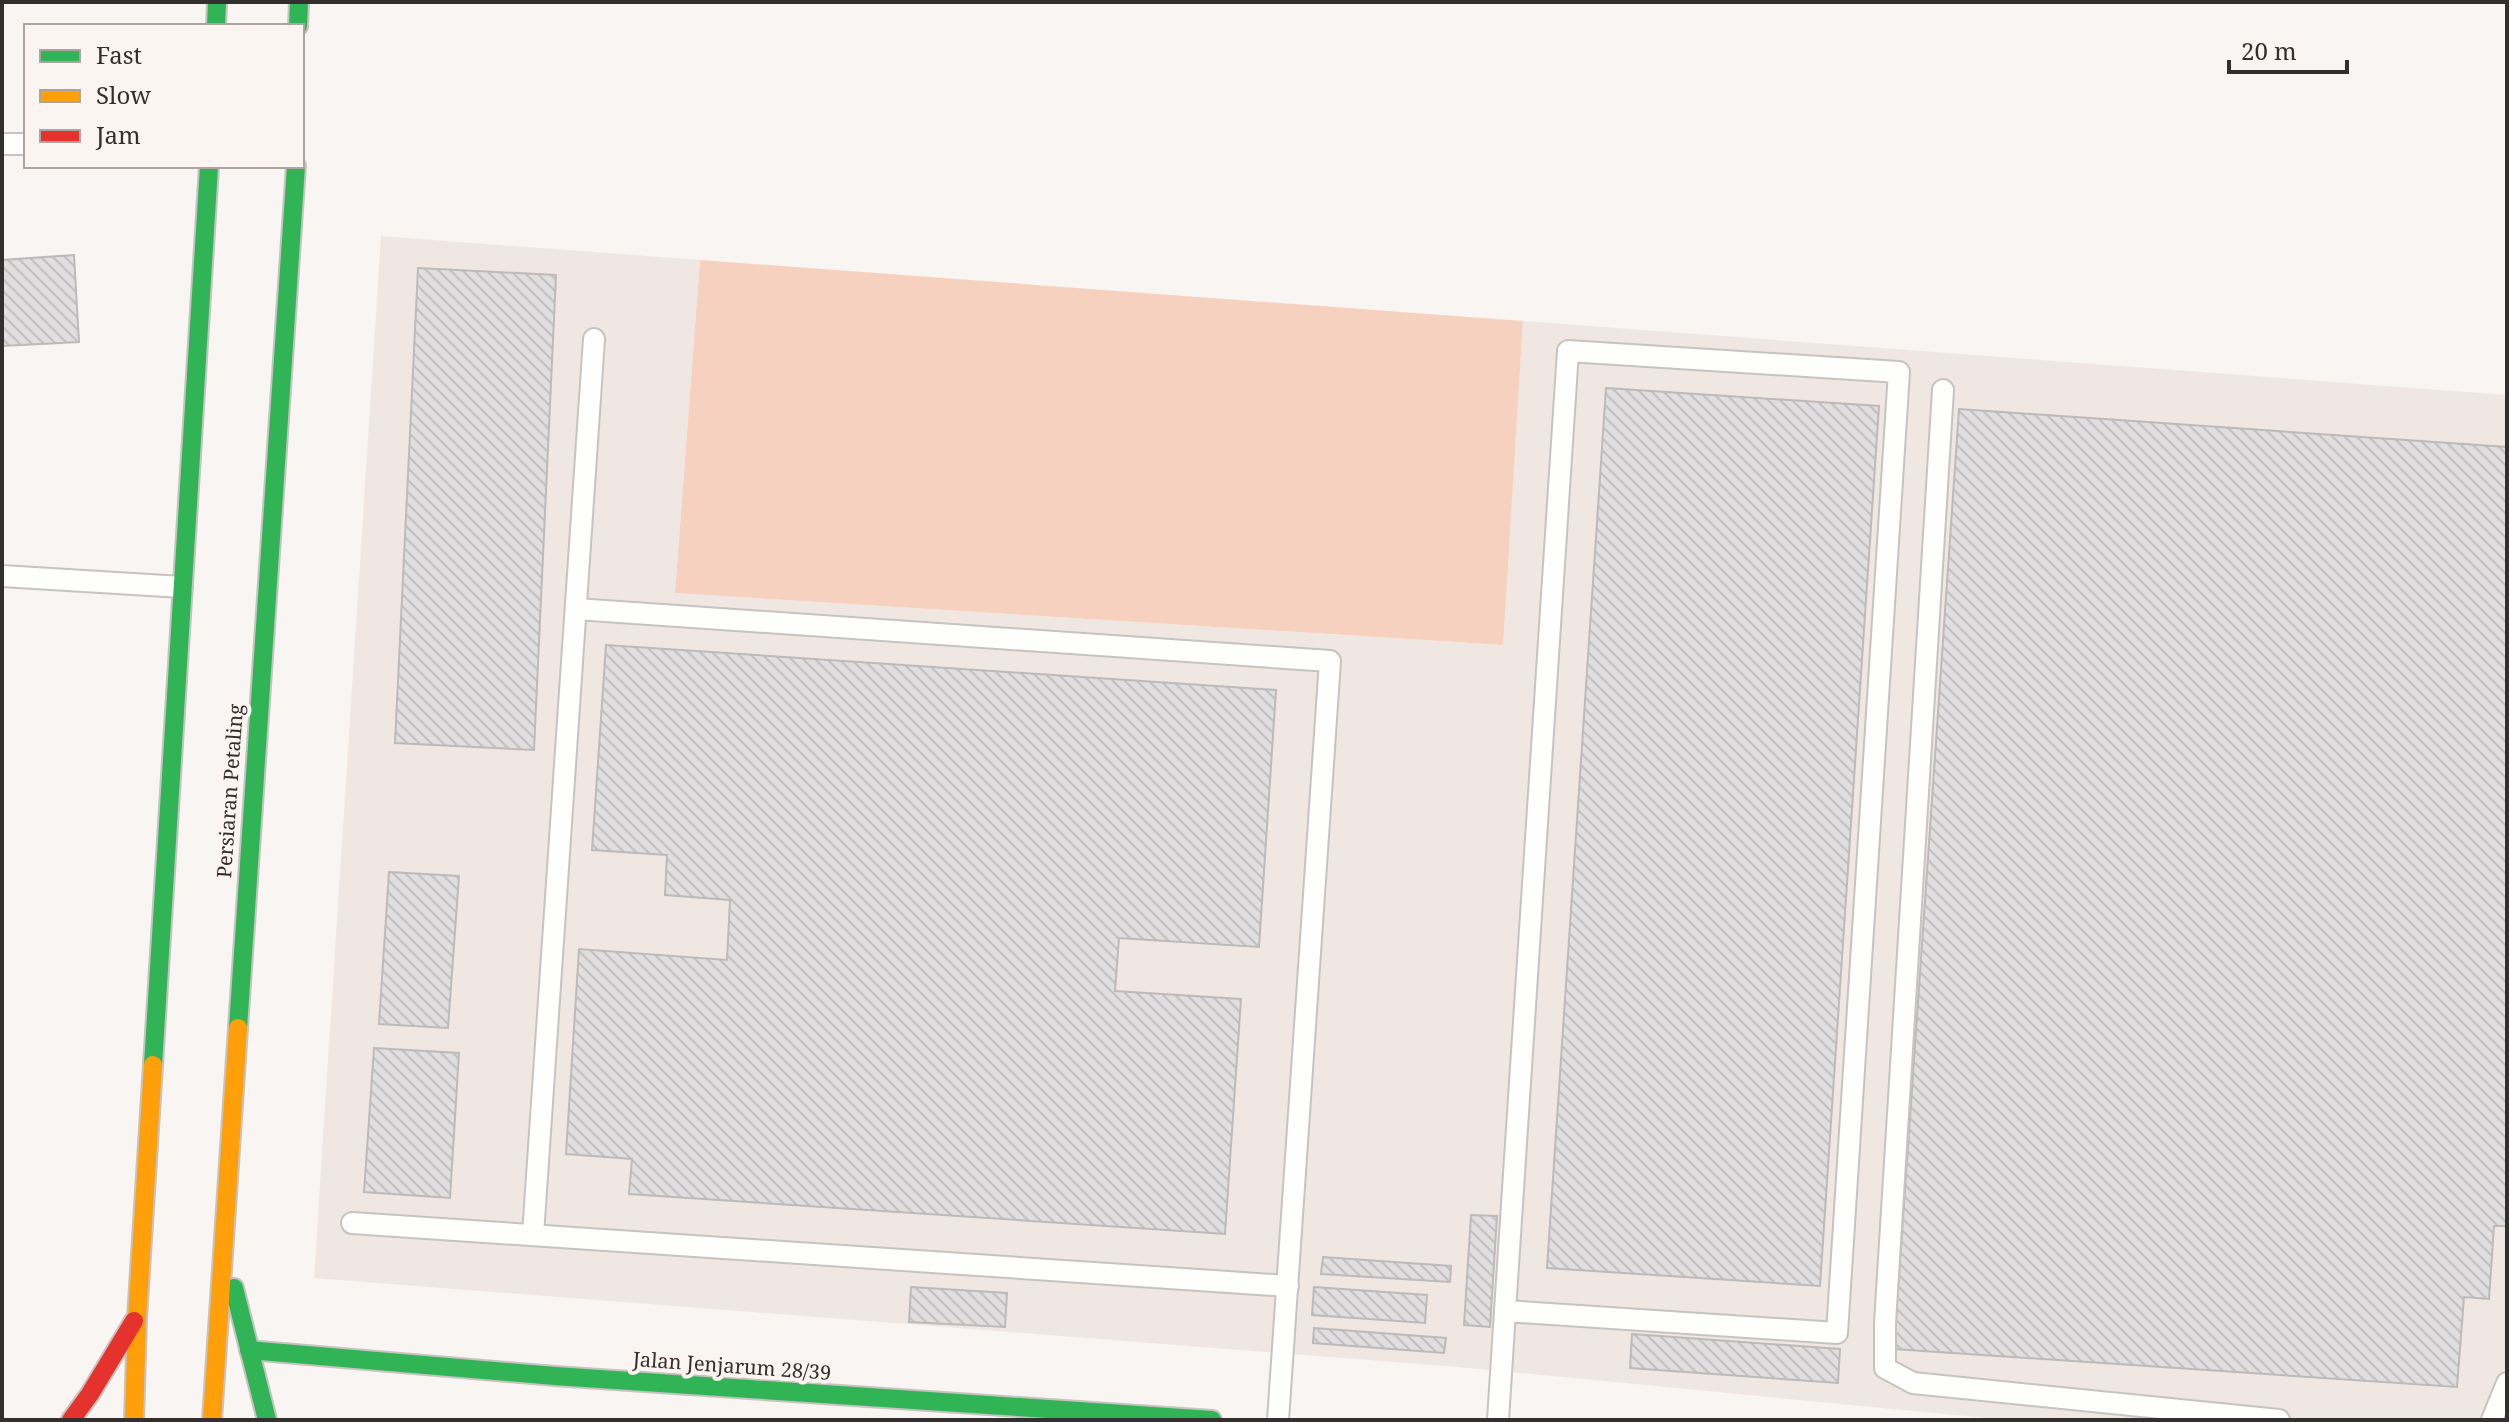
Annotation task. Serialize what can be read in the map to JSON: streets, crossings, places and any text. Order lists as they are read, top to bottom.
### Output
{
  "streets": {
    "main road": ["Persiaran Petaling", "Jalan Jenjarum 28/39"]
  },
  "legend": ["Fast", "Slow", "Jam"],
  "scale_bar": "20 m"
}
